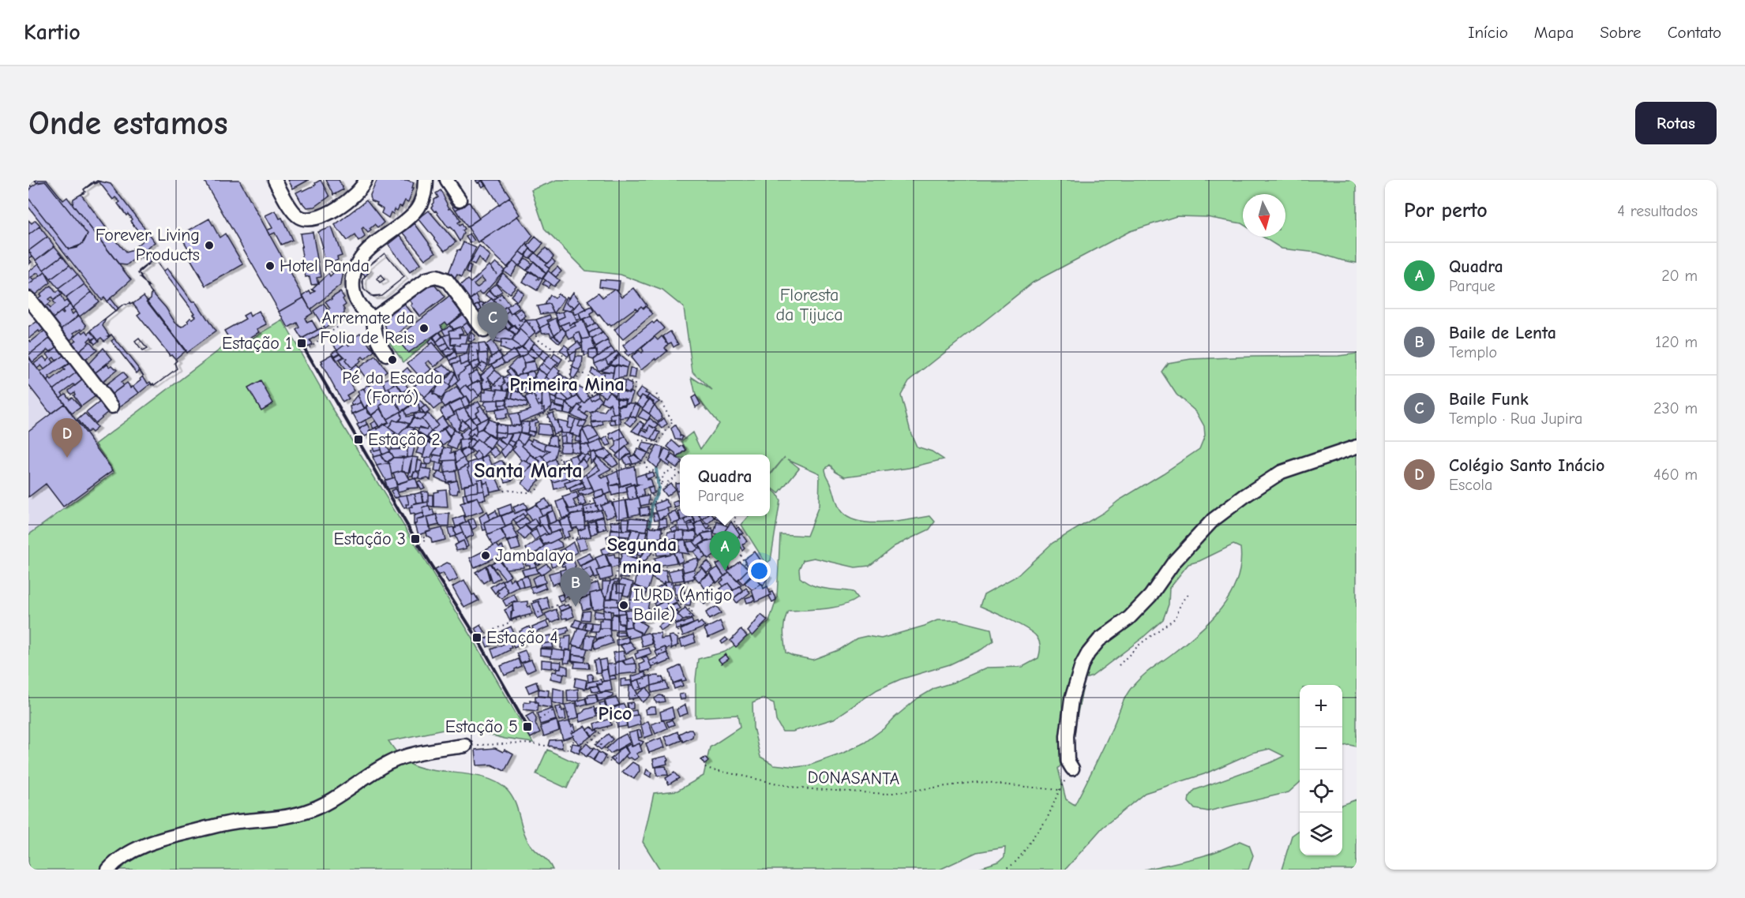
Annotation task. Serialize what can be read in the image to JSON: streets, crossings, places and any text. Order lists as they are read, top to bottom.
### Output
{
  "streets": {
    "path": ["DONASANTA"]
  },
  "districts": [
    "Primeira Mina",
    "Santa Marta",
    "Segunda mina",
    "Pico"
  ],
  "parks": ["Floresta da Tijuca"],
  "places": {
    "other": [
      "Forever Living Products",
      "Hotel Panda",
      "Arremate da Folia de Reis",
      "Pé da Escada (Forró)",
      "Jambalaya",
      "IURD (Antigo Baile)"
    ],
    "transit": [
      "Estação 1",
      "Estação 2",
      "Estação 3",
      "Estação 4",
      "Estação 5"
    ]
  },
  "north": "bottom",
  "page": {
    "header": "Kartio",
    "nav": [
      "Início",
      "Mapa",
      "Sobre",
      "Contato"
    ],
    "buttons": "Rotas",
    "title": "Onde estamos",
    "heading": ["Por perto", "4 resultados"],
    "list": [
      {
        "mark": "A",
        "name": "Quadra",
        "note": "Parque",
        "value": "20 m"
      },
      {
        "mark": "B",
        "name": "Baile de Lenta",
        "note": "Templo",
        "value": "120 m"
      },
      {
        "mark": "C",
        "name": "Baile Funk",
        "note": "Templo · Rua Jupira",
        "value": "230 m"
      },
      {
        "mark": "D",
        "name": "Colégio Santo Inácio",
        "note": "Escola",
        "value": "460 m"
      }
    ],
    "pins": [
      "C",
      "D",
      "A",
      "B"
    ],
    "popup": ["Quadra", "Parque"],
    "map_buttons": ["+", "−"]
  }
}
